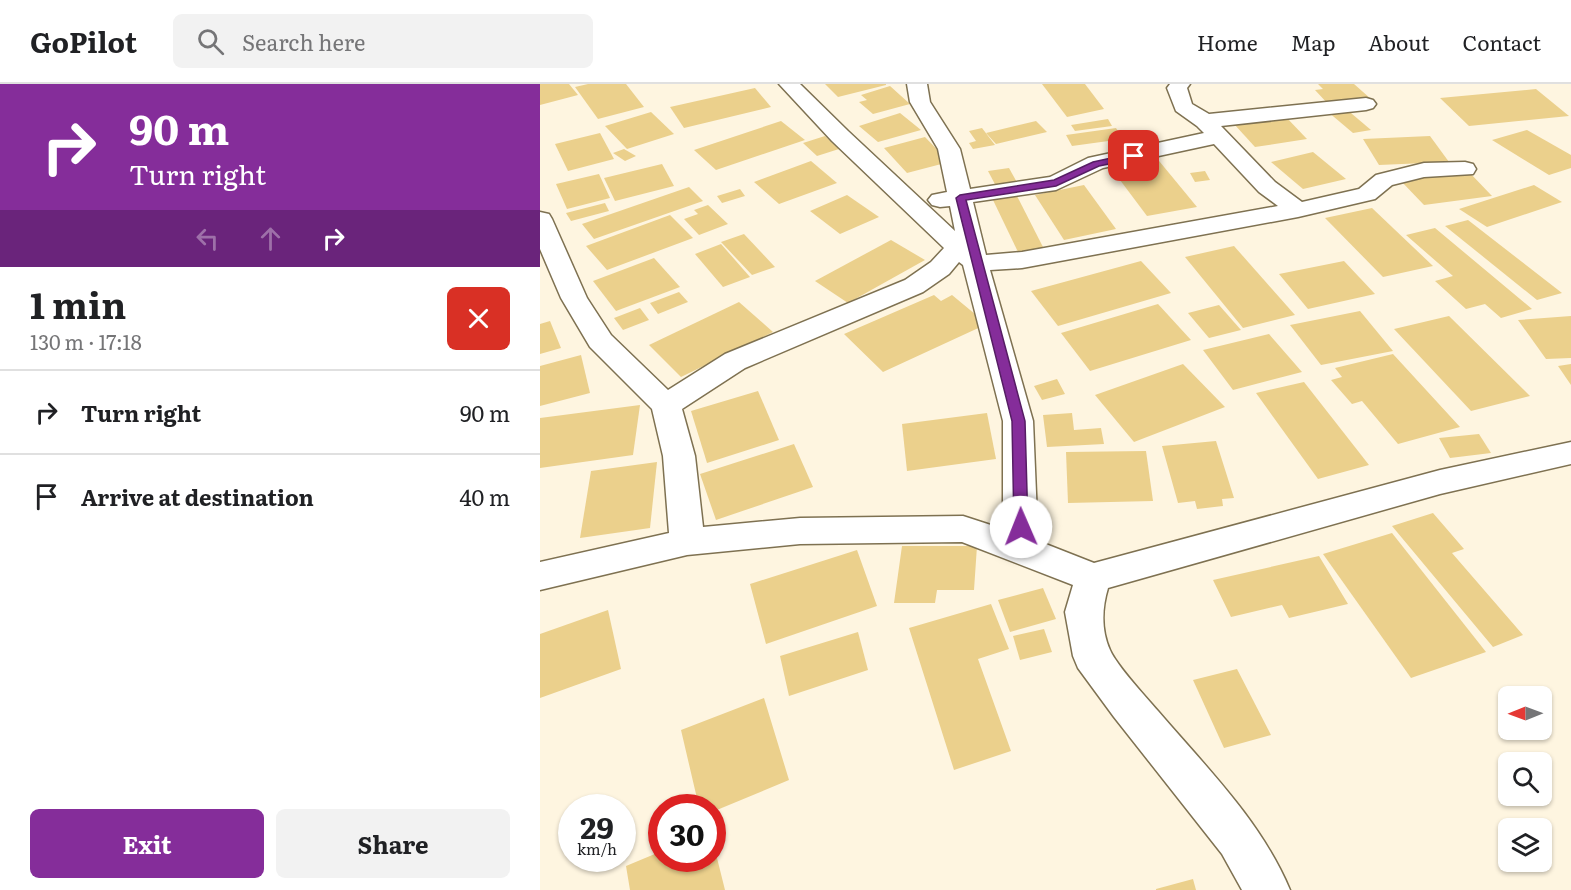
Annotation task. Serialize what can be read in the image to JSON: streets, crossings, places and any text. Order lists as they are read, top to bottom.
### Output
{
  "north": "left",
  "page": {
    "header": "GoPilot",
    "search": "Search here",
    "nav": [
      "Home",
      "Map",
      "About",
      "Contact"
    ],
    "turn": ["90 m", "Turn right"],
    "heading": ["1 min", "130 m · 17:18"],
    "list": [
      {
        "name": "Turn right",
        "value": "90 m"
      },
      {
        "name": "Arrive at destination",
        "value": "40 m"
      }
    ],
    "speed": "29 km/h",
    "limit": "30",
    "buttons": ["Exit", "Share"]
  }
}
